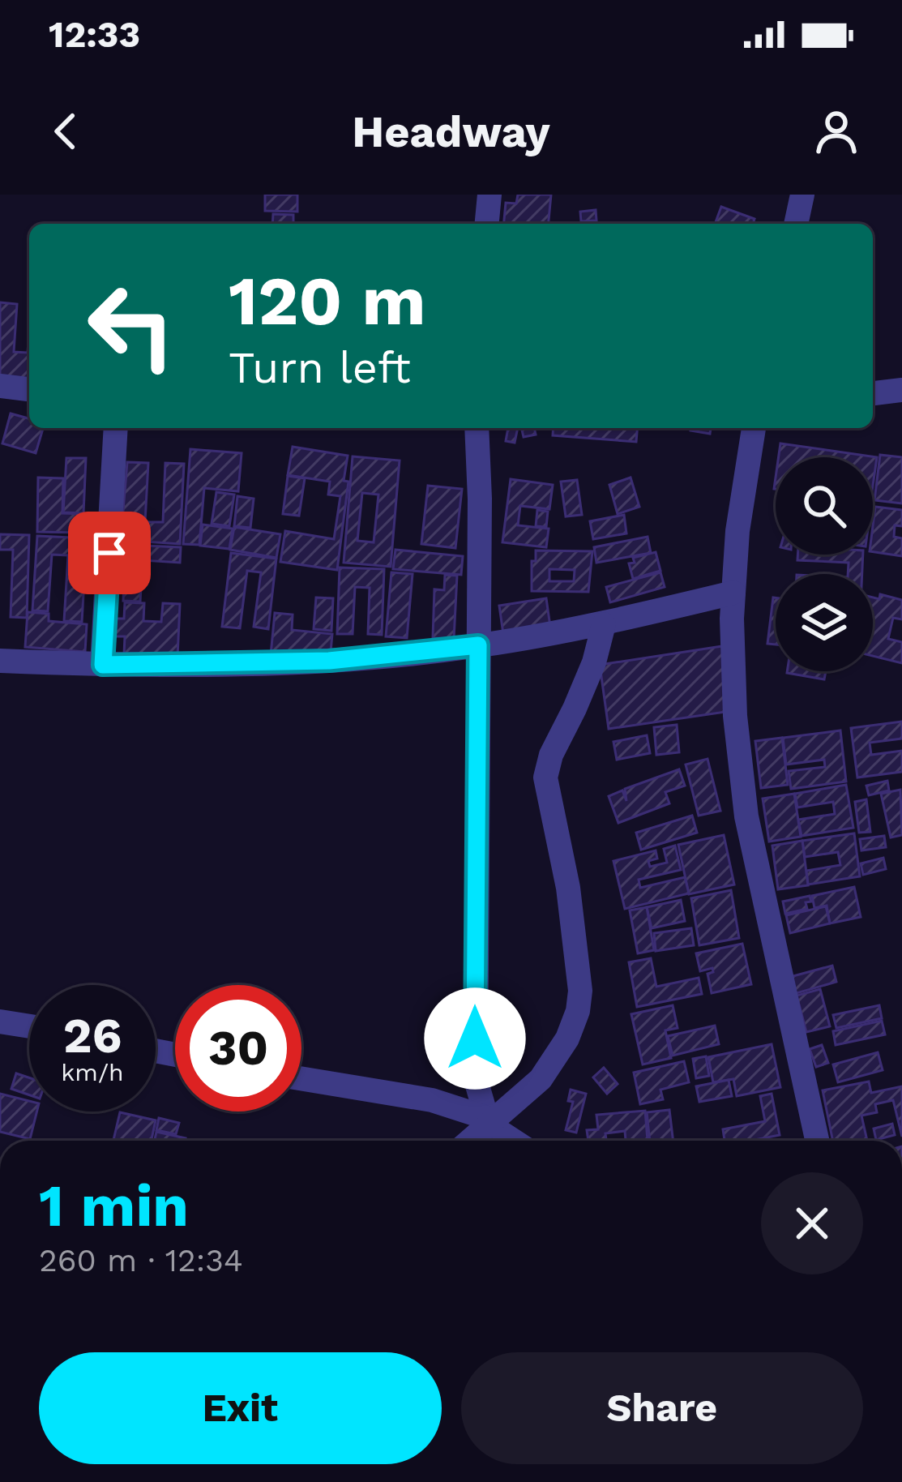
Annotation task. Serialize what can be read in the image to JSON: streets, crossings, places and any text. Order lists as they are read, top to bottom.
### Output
{
  "page": {
    "status": "12:33",
    "header": "Headway",
    "turn": ["120 m", "Turn left"],
    "speed": "26 km/h",
    "limit": "30",
    "heading": ["1 min", "260 m · 12:34"],
    "buttons": ["Exit", "Share"]
  }
}
